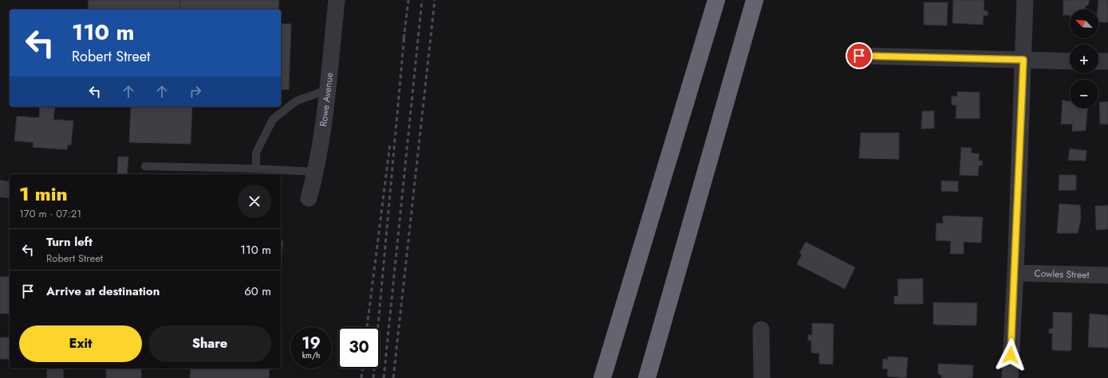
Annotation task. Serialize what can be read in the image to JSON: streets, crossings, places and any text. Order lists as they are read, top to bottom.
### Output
{
  "streets": {
    "street": ["Rowe Avenue", "Cowles Street"]
  },
  "north": "top left",
  "page": {
    "map_buttons": ["+", "−"],
    "turn": ["110 m", "Robert Street"],
    "heading": ["1 min", "170 m · 07:21"],
    "list": [
      {
        "name": "Turn left",
        "note": "Robert Street",
        "value": "110 m"
      },
      {
        "name": "Arrive at destination",
        "value": "60 m"
      }
    ],
    "buttons": ["Exit", "Share"],
    "speed": "19 km/h",
    "limit": "30"
  }
}
